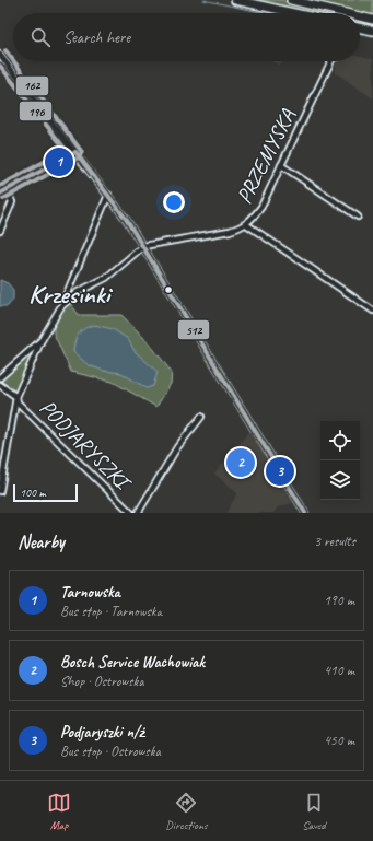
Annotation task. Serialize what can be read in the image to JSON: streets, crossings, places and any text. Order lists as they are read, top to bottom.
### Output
{
  "streets": {
    "street": ["PRZEMYSKA", "PODJARYSZKI"]
  },
  "districts": ["Krzesinki"],
  "lines": ["transit line 162", "transit line 196", "transit line 512"],
  "scale_bar": "100 m",
  "page": {
    "search": "Search here",
    "pins": ["1", "2", "3"],
    "scale": "100 m",
    "heading": ["Nearby", "3 results"],
    "list": [
      {
        "mark": "1",
        "name": "Tarnowska",
        "note": "Bus stop · Tarnowska",
        "value": "190 m"
      },
      {
        "mark": "2",
        "name": "Bosch Service Wachowiak",
        "note": "Shop · Ostrowska",
        "value": "410 m"
      },
      {
        "mark": "3",
        "name": "Podjaryszki n/ż",
        "note": "Bus stop · Ostrowska",
        "value": "450 m"
      }
    ],
    "nav": ["Map", "Directions", "Saved"]
  }
}
